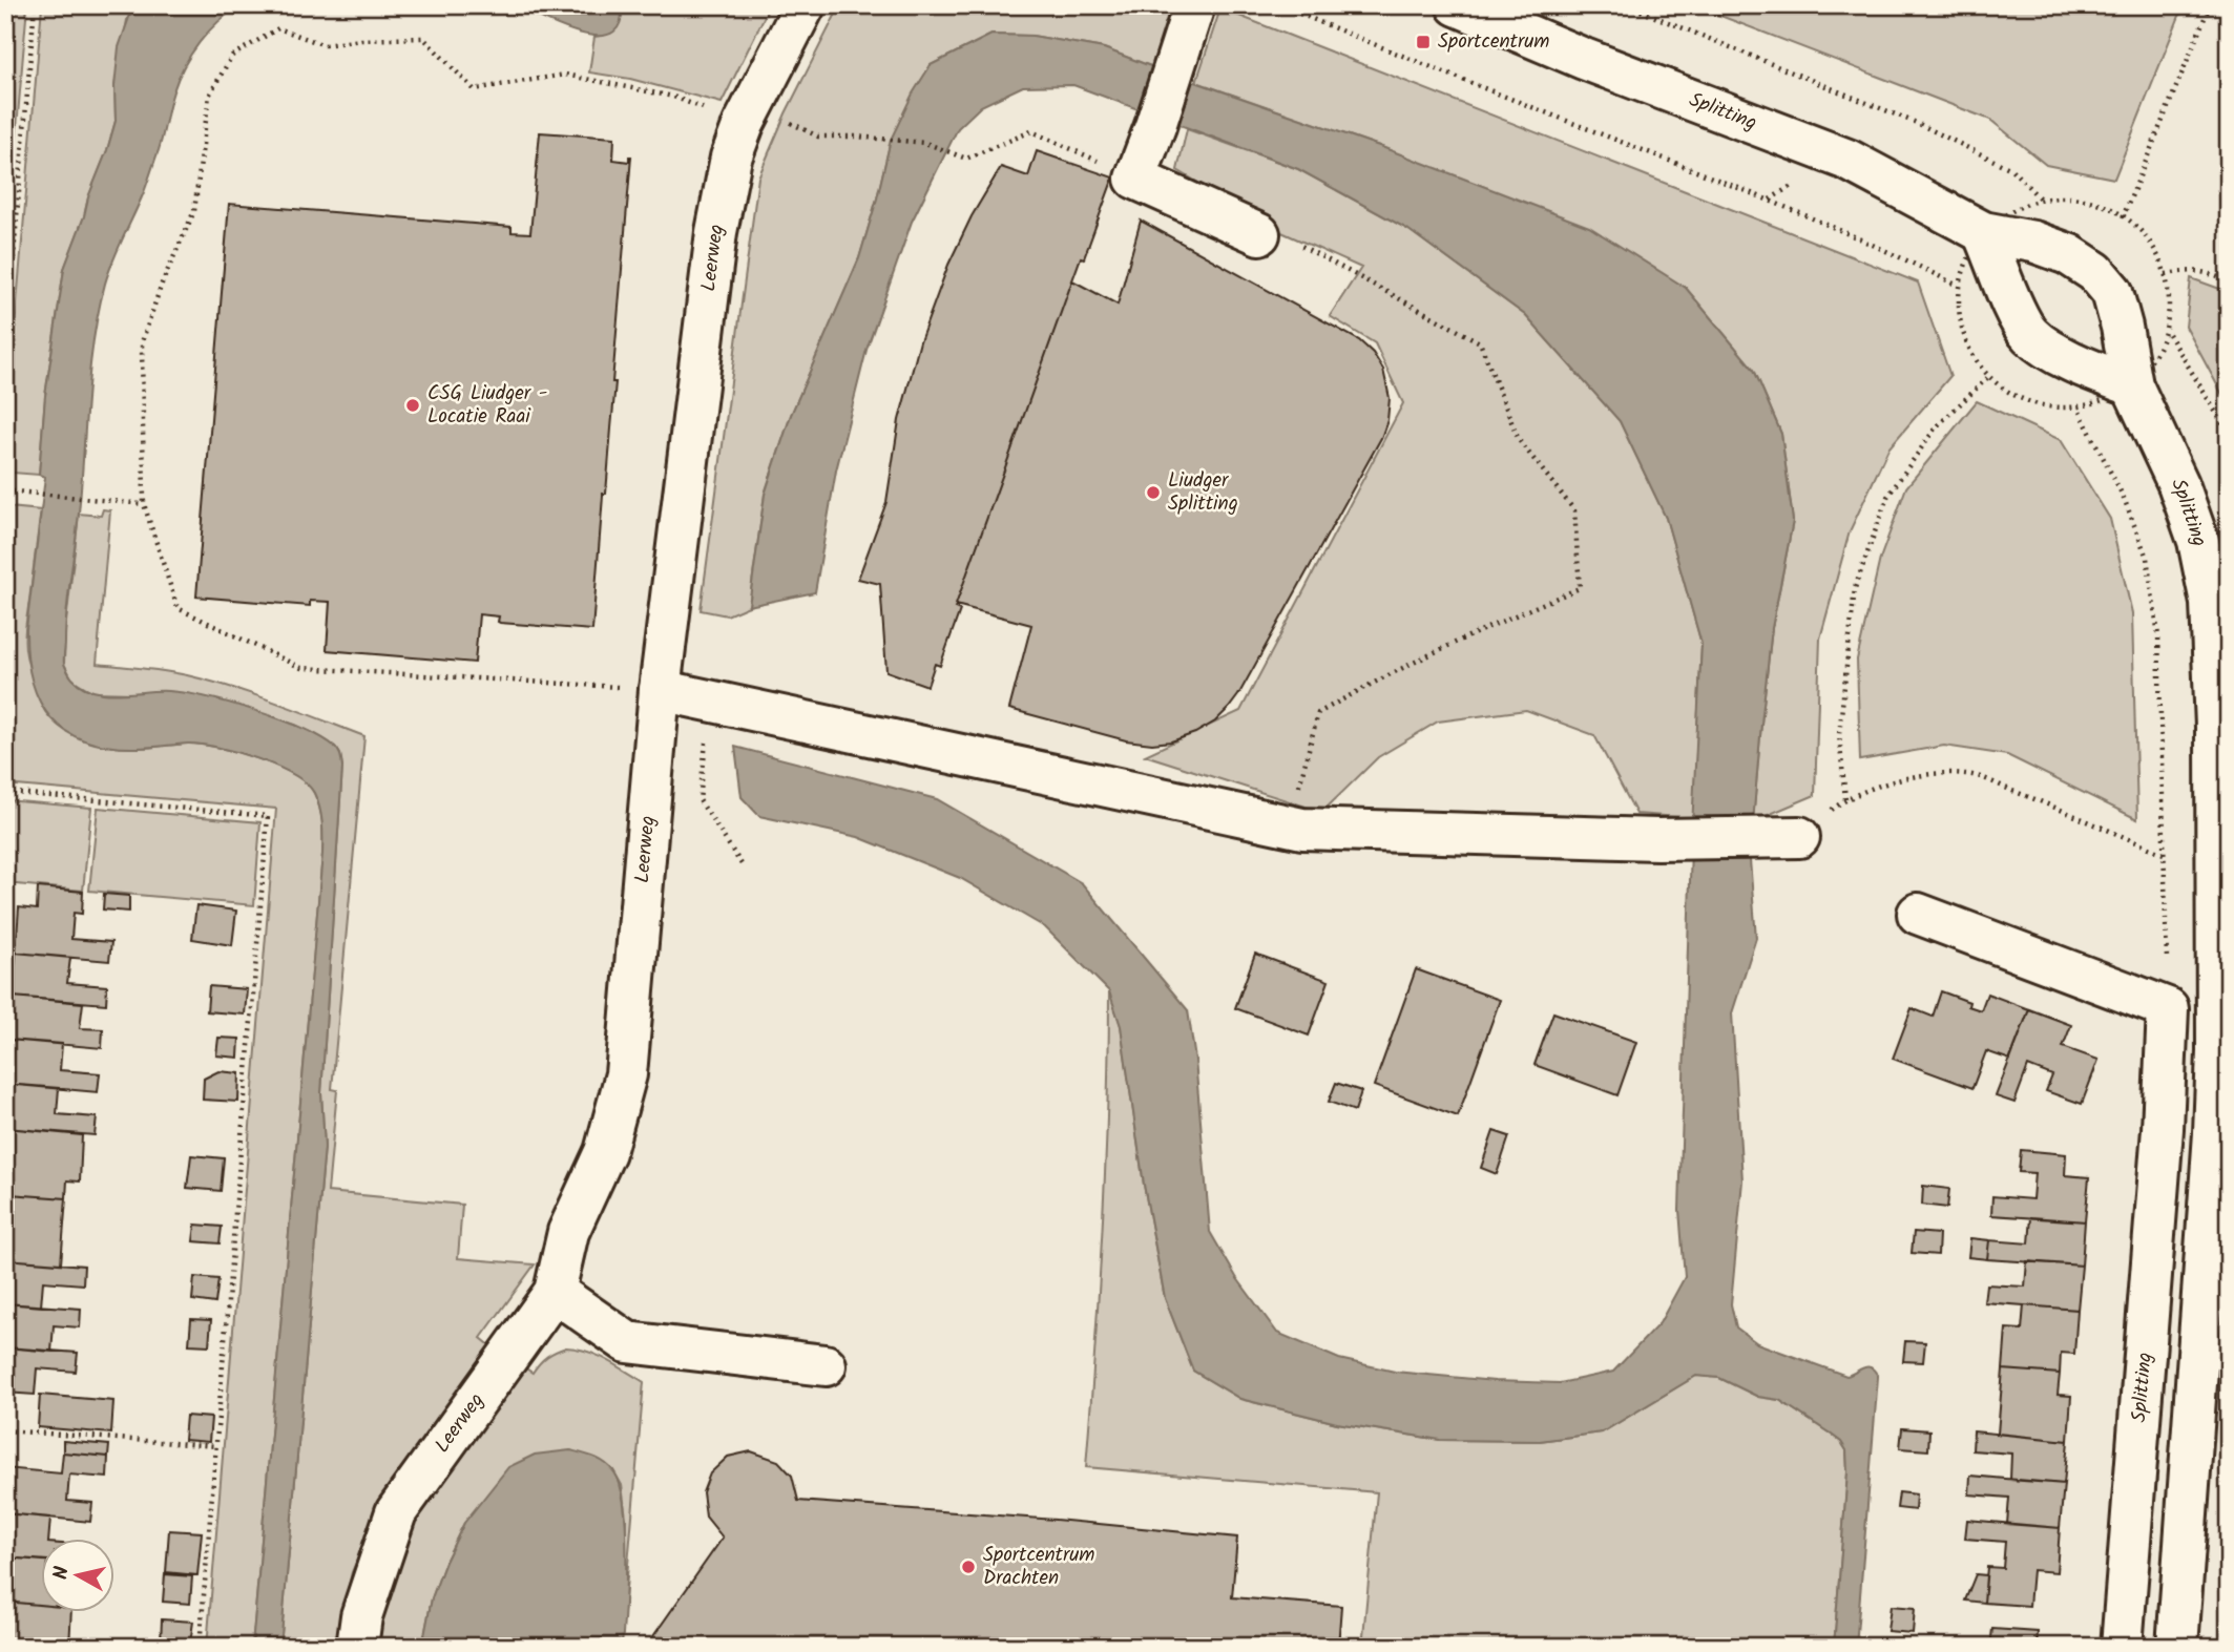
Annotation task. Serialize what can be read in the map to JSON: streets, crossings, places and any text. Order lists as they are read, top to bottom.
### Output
{
  "streets": {
    "main road": ["Splitting", "Leerweg"]
  },
  "places": {
    "transit": ["Sportcentrum"],
    "other": ["CSG Liudger - Locatie Raai", "Liudger Splitting", "Sportcentrum Drachten"]
  },
  "north": "left"
}
